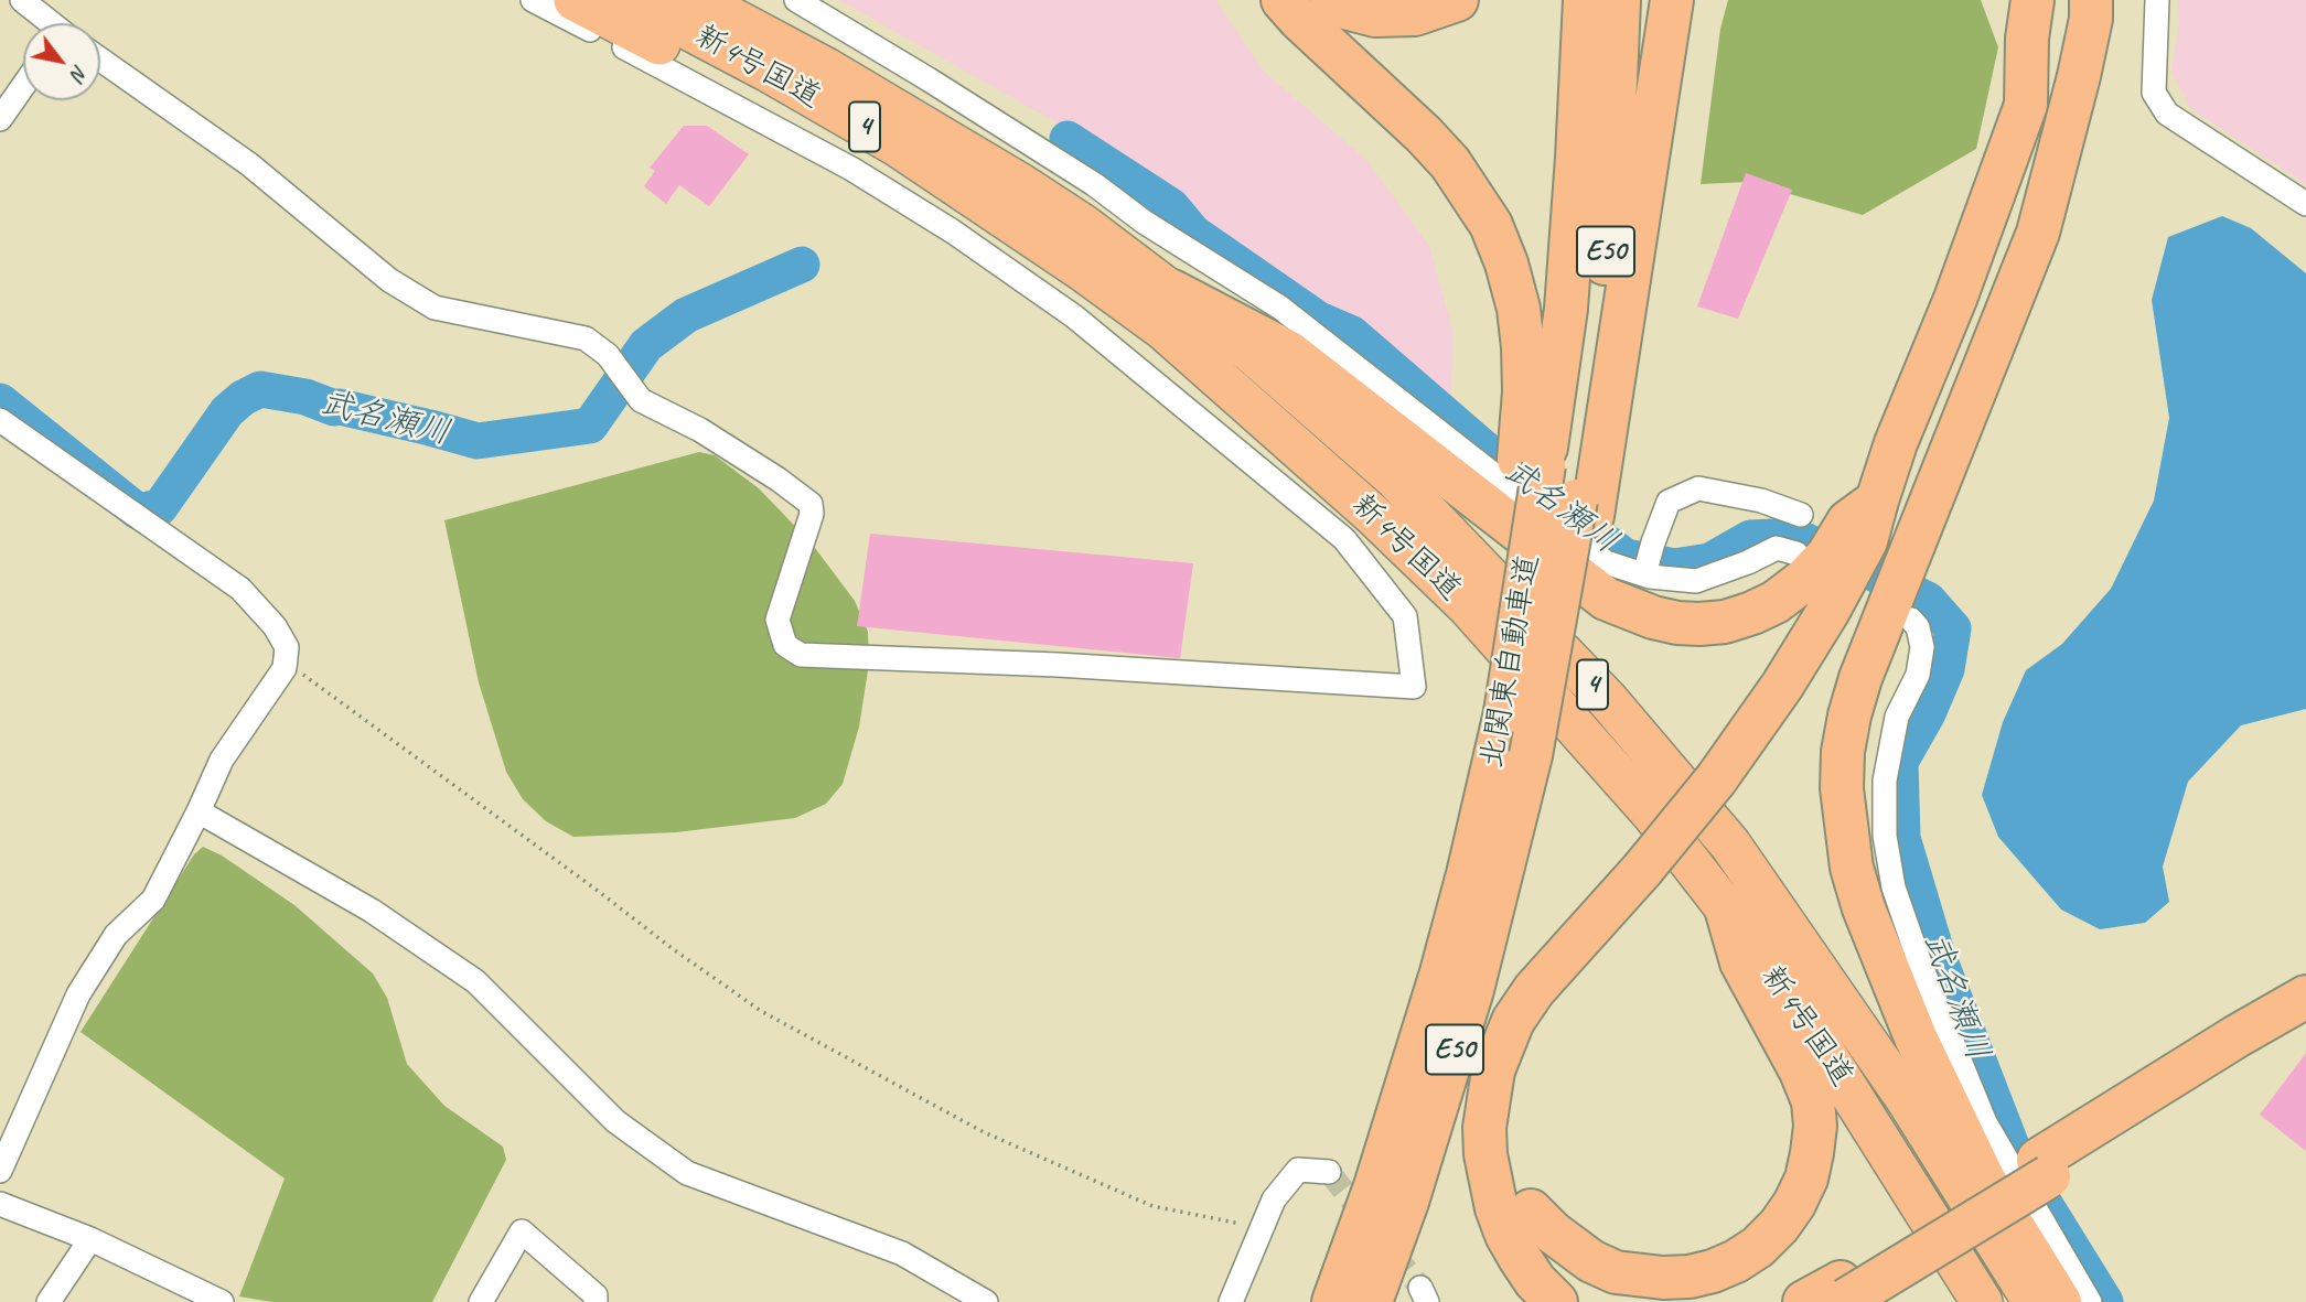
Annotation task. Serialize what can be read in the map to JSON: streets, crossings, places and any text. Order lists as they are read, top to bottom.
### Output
{
  "streets": {
    "highway": [
      "新4号国道",
      "4",
      "E50",
      "北関東自動車道"
    ]
  },
  "water": ["武名瀬川"],
  "north": "bottom right"
}
